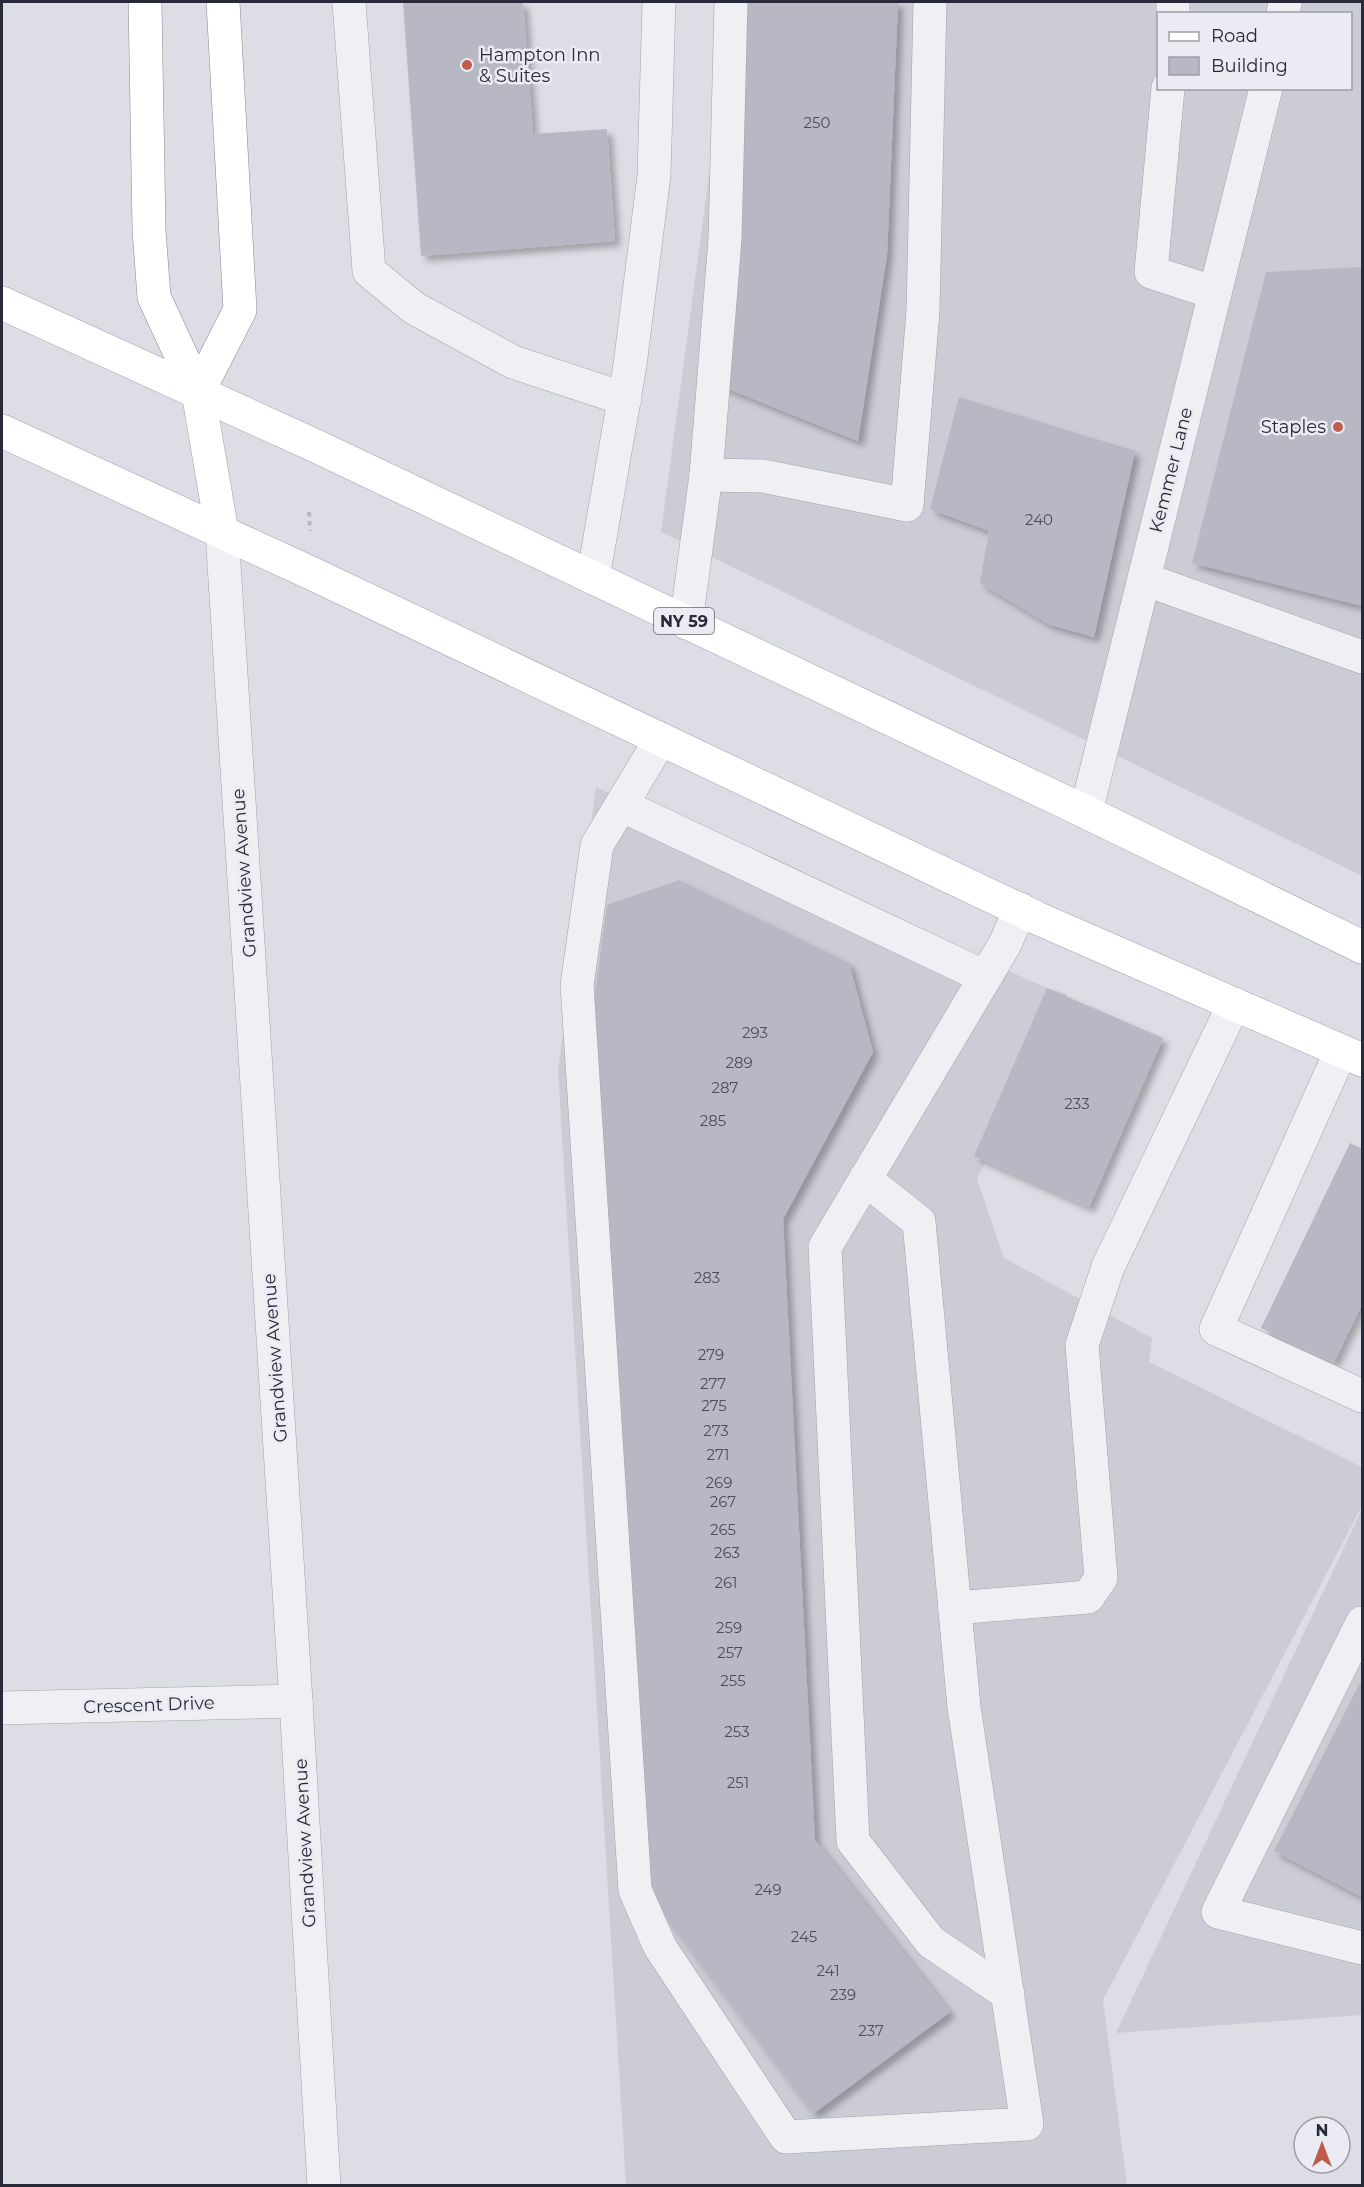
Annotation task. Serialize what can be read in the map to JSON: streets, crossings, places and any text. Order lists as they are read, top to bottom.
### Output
{
  "streets": {
    "main road": ["NY 59"],
    "street": ["Kemmer Lane", "Grandview Avenue", "Crescent Drive"]
  },
  "crossings": [
    ["Kemmer Lane", "NY 59"],
    ["Grandview Avenue", "Crescent Drive"]
  ],
  "places": ["Hampton Inn & Suites", "Staples"],
  "house_numbers": [
    "250",
    "240",
    "293",
    "289",
    "287",
    "233",
    "285",
    "283",
    "279",
    "277",
    "275",
    "273",
    "271",
    "269",
    "267",
    "265",
    "263",
    "261",
    "259",
    "257",
    "255",
    "253",
    "251",
    "249",
    "245",
    "241",
    "239",
    "237"
  ],
  "legend": ["Road", "Building"],
  "north": "top"
}
